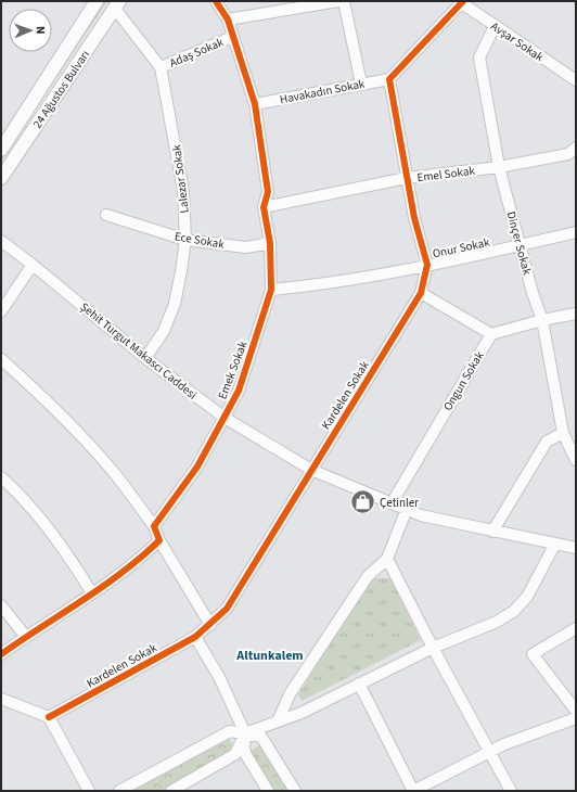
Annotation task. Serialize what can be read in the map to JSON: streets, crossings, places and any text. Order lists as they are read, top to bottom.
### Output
{
  "streets": {
    "main road": ["24 Ağustos Bulvarı"],
    "street": [
      "Avşar Sokak",
      "Adaş Sokak",
      "Havakadın Sokak",
      "Emel Sokak",
      "Lalezar Sokak",
      "Ece Sokak",
      "Dinçer Sokak",
      "Onur Sokak",
      "Şehit Turgut Makascı Caddesi",
      "Emek Sokak",
      "Ongun Sokak",
      "Kardelen Sokak"
    ]
  },
  "crossings": [
    ["Avşar Sokak", "Dinçer Sokak"],
    ["Adaş Sokak", "Lalezar Sokak"],
    ["Adaş Sokak", "Emek Sokak"],
    ["24 Ağustos Bulvarı", "Lalezar Sokak"],
    ["Havakadın Sokak", "Emek Sokak"],
    ["Havakadın Sokak", "Kardelen Sokak"],
    ["Emel Sokak", "Dinçer Sokak"],
    ["Emel Sokak", "Emek Sokak"],
    ["Emel Sokak", "Kardelen Sokak"],
    ["Lalezar Sokak", "Ece Sokak"],
    ["Lalezar Sokak", "Şehit Turgut Makascı Caddesi"],
    ["Ece Sokak", "Emek Sokak"],
    ["Dinçer Sokak", "Onur Sokak"],
    ["Onur Sokak", "Emek Sokak"],
    ["Onur Sokak", "Kardelen Sokak"],
    ["Şehit Turgut Makascı Caddesi", "Emek Sokak"],
    ["Şehit Turgut Makascı Caddesi", "Ongun Sokak"],
    ["Şehit Turgut Makascı Caddesi", "Kardelen Sokak"]
  ],
  "districts": ["Altunkalem"],
  "places": {
    "shop": ["Çetinler"]
  },
  "north": "right"
}
